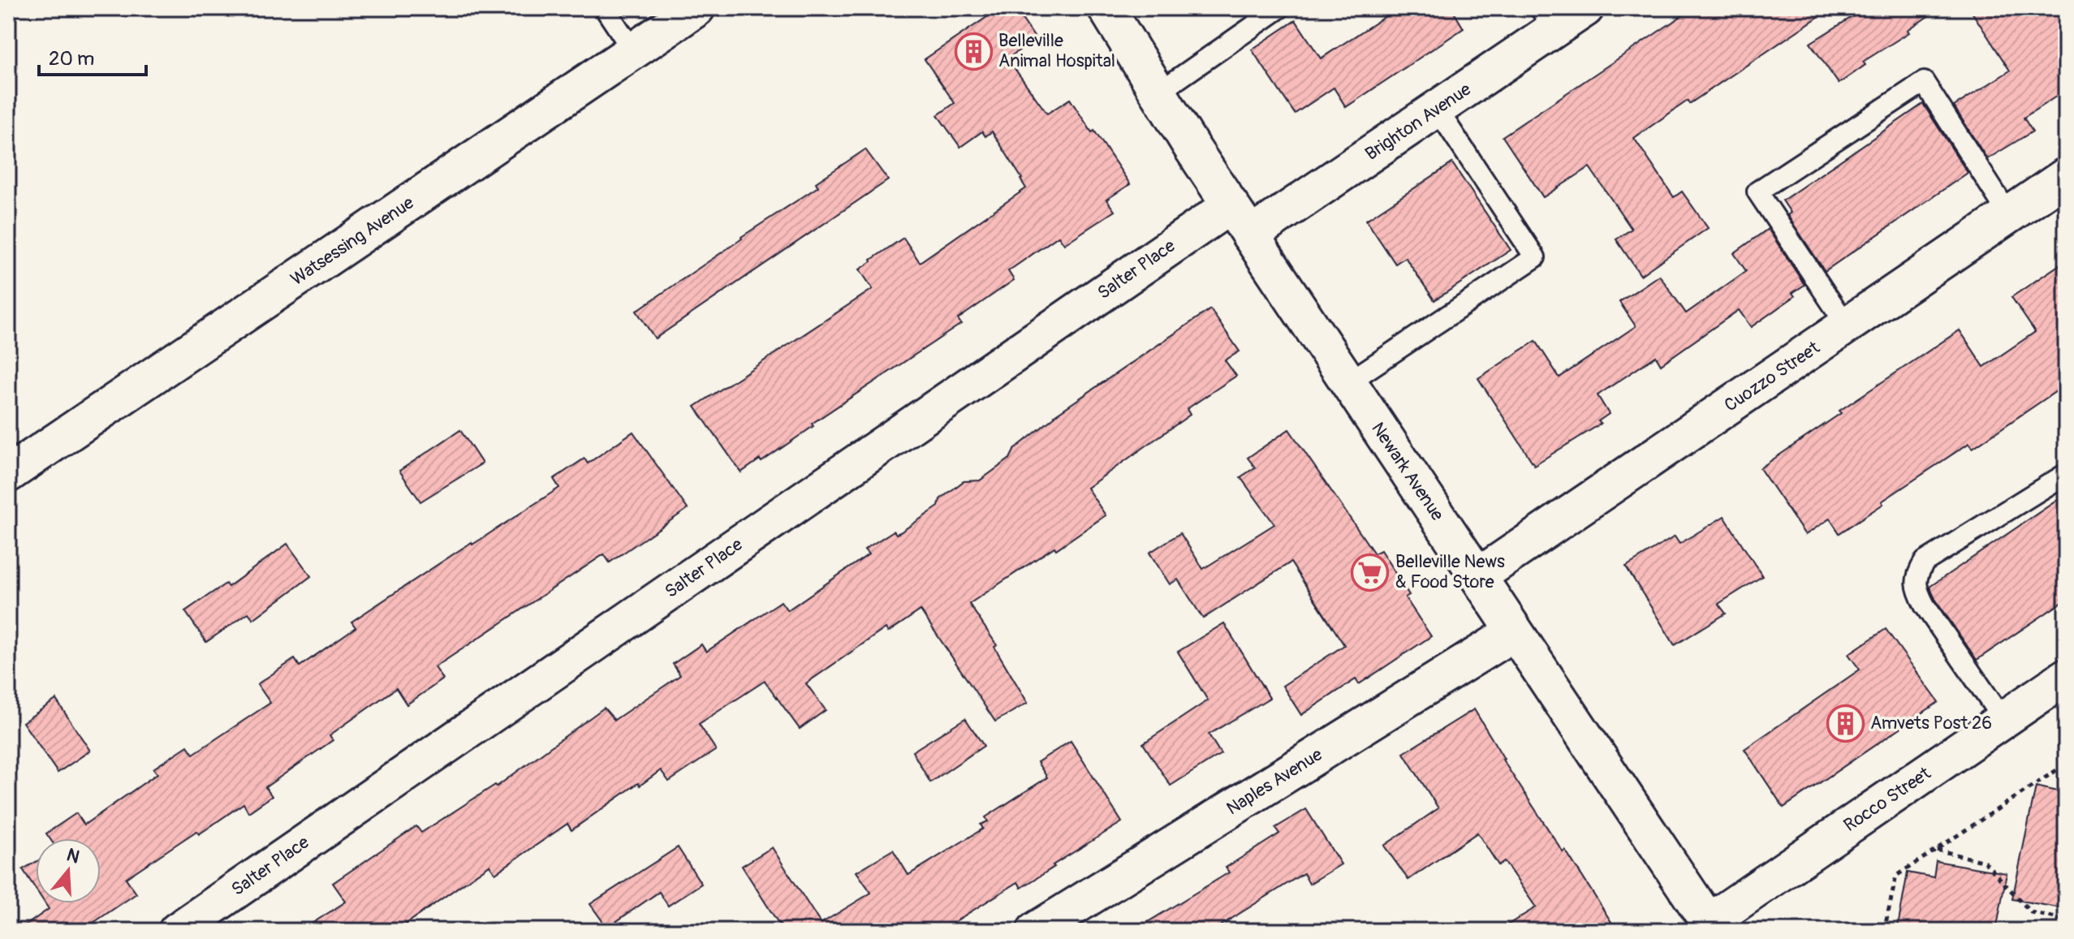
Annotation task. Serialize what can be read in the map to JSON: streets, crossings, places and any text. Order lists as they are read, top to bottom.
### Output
{
  "streets": {
    "street": [
      "Brighton Avenue",
      "Watsessing Avenue",
      "Salter Place",
      "Cuozzo Street",
      "Newark Avenue",
      "Naples Avenue",
      "Rocco Street"
    ]
  },
  "crossings": [
    ["Brighton Avenue", "Newark Avenue"],
    ["Salter Place", "Newark Avenue"],
    ["Cuozzo Street", "Newark Avenue"],
    ["Newark Avenue", "Naples Avenue"],
    ["Newark Avenue", "Rocco Street"]
  ],
  "places": {
    "building": ["Belleville Animal Hospital", "Amvets Post 26"],
    "supermarket": ["Belleville News & Food Store"]
  },
  "scale_bar": "20 m",
  "north": "top"
}
